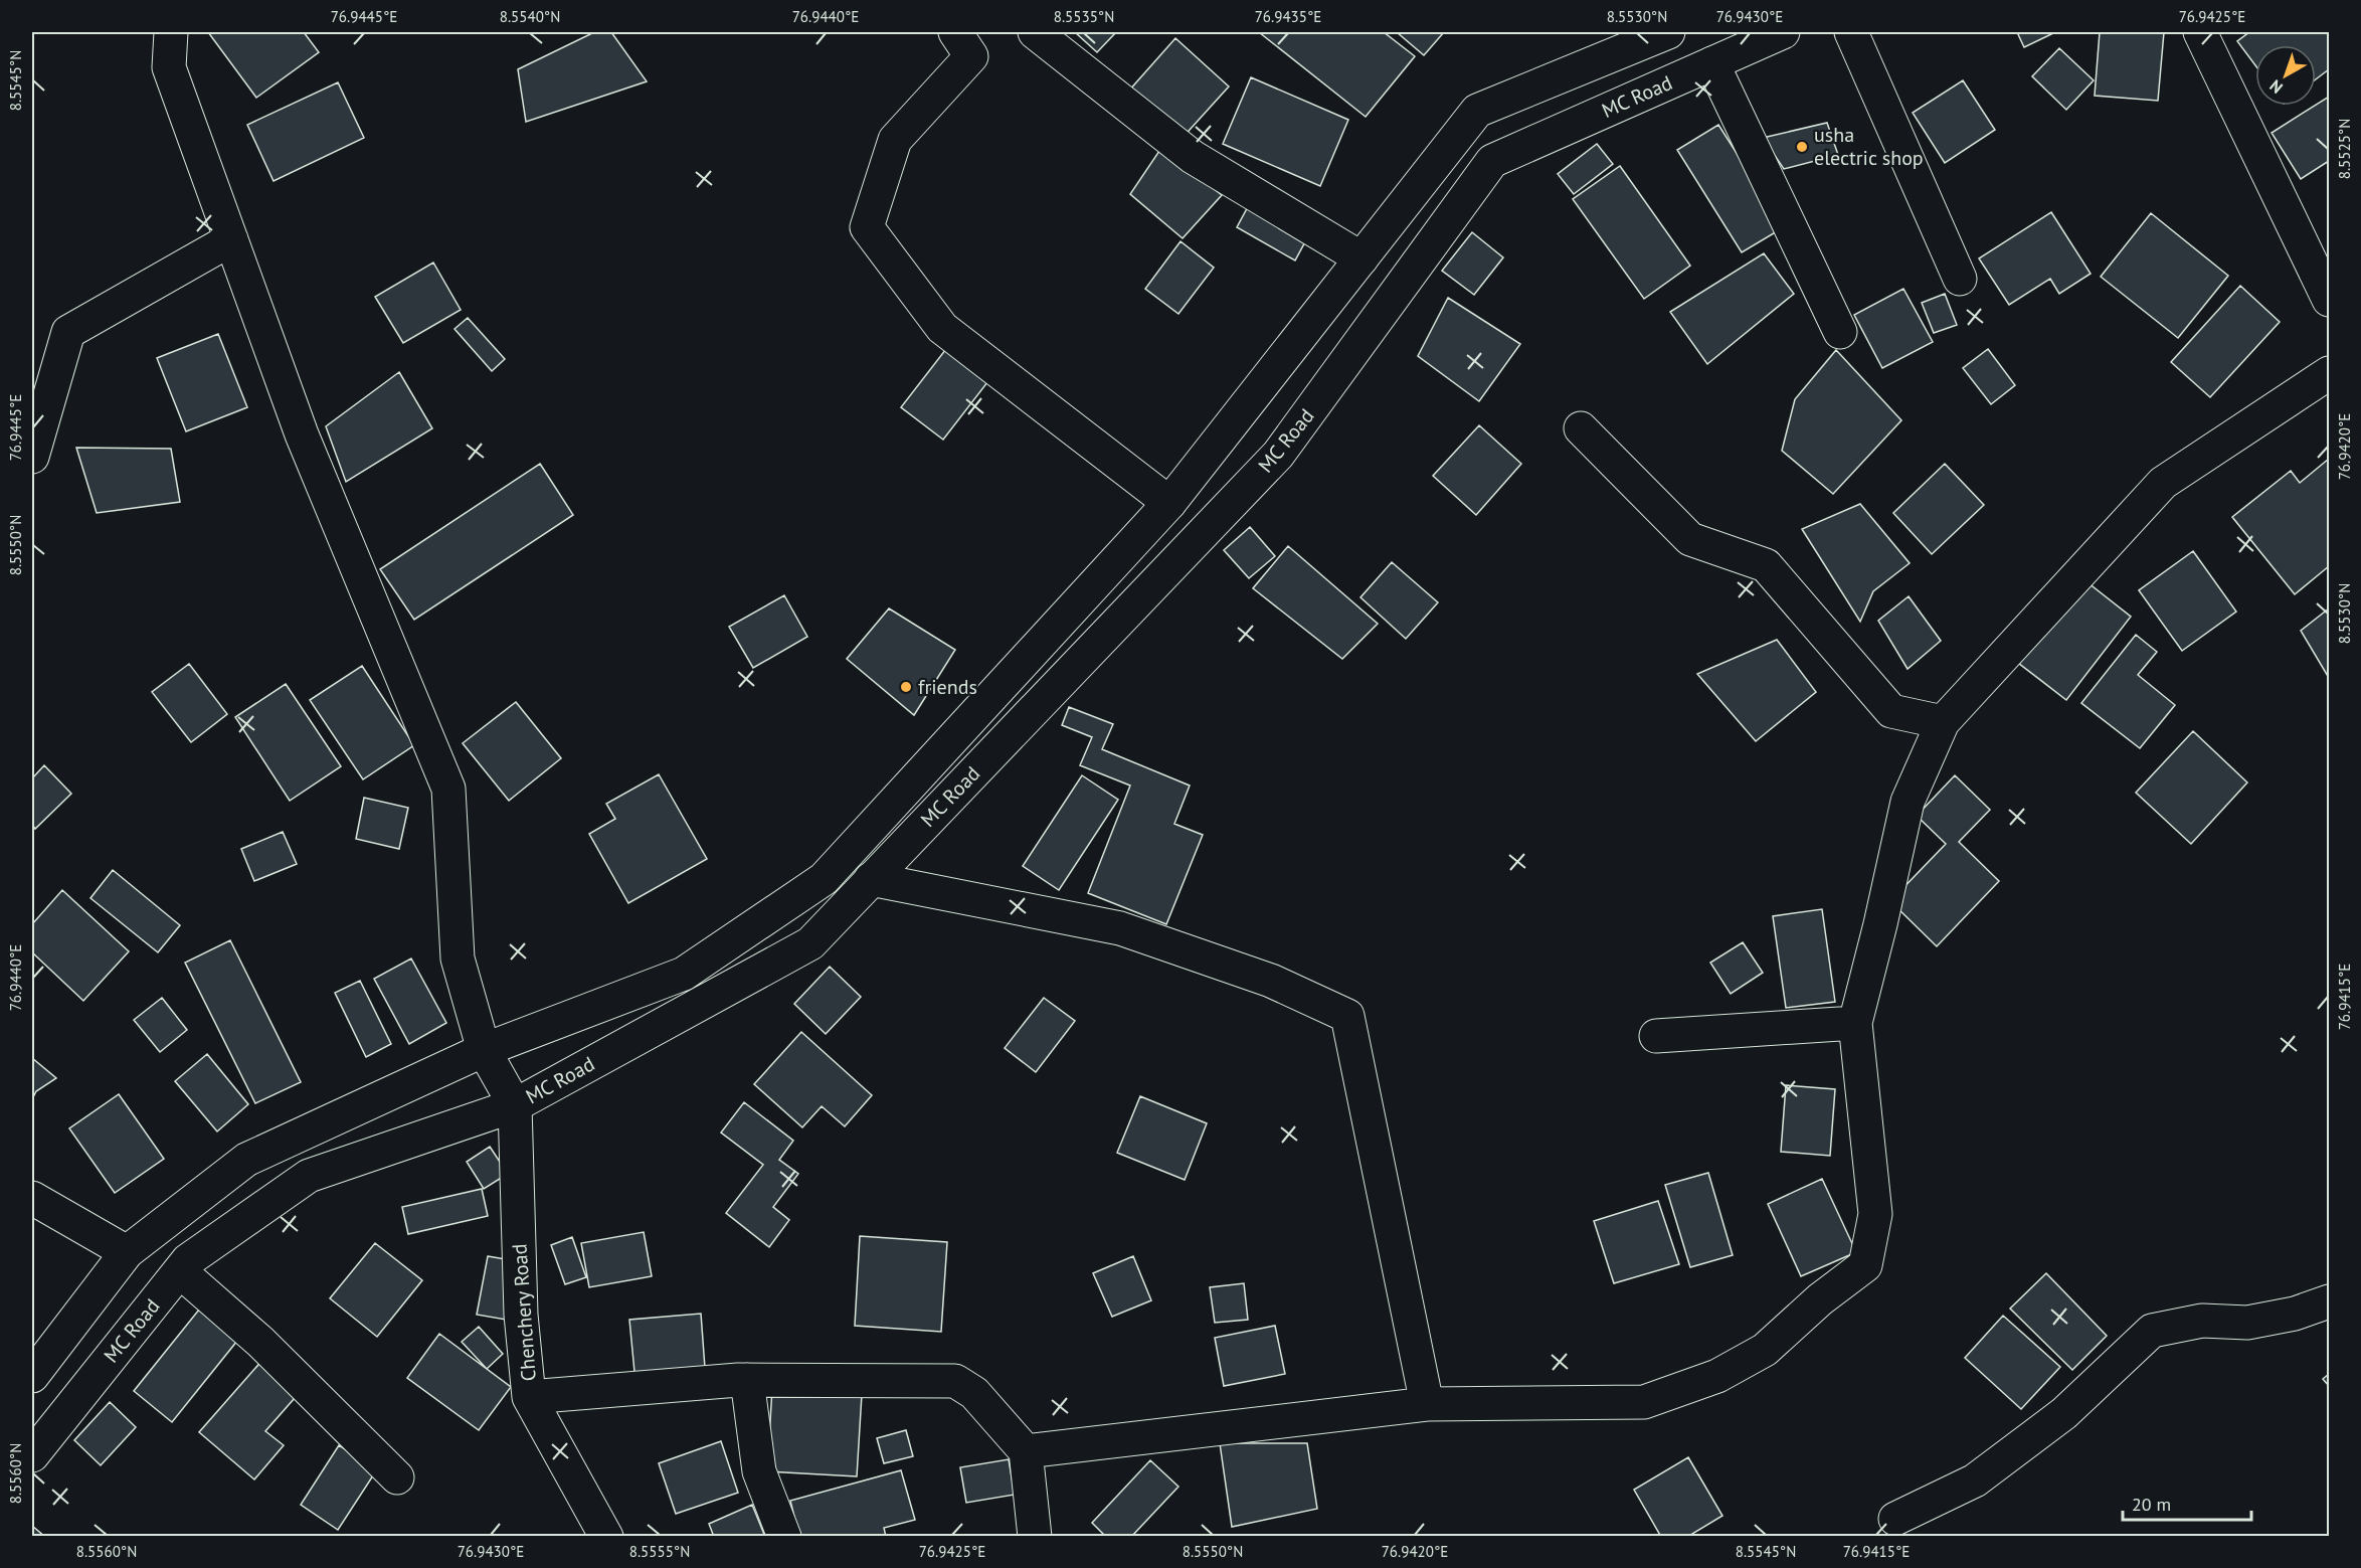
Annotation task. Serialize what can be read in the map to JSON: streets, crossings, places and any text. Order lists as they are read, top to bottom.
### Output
{
  "streets": {
    "street": ["MC Road", "Chenchery Road"]
  },
  "crossings": [
    ["MC Road", "Chenchery Road"]
  ],
  "places": ["usha electric shop", "friends"],
  "scale_bar": "20 m",
  "north": "bottom left",
  "coordinates": [
    "76.9445°E",
    "8.5540°N",
    "76.9440°E",
    "8.5535°N",
    "76.9435°E",
    "8.5530°N",
    "76.9430°E",
    "76.9425°E",
    "8.5545°N",
    "8.5525°N",
    "76.9420°E",
    "8.5550°N",
    "76.9415°E",
    "8.5560°N",
    "8.5555°N"
  ]
}
